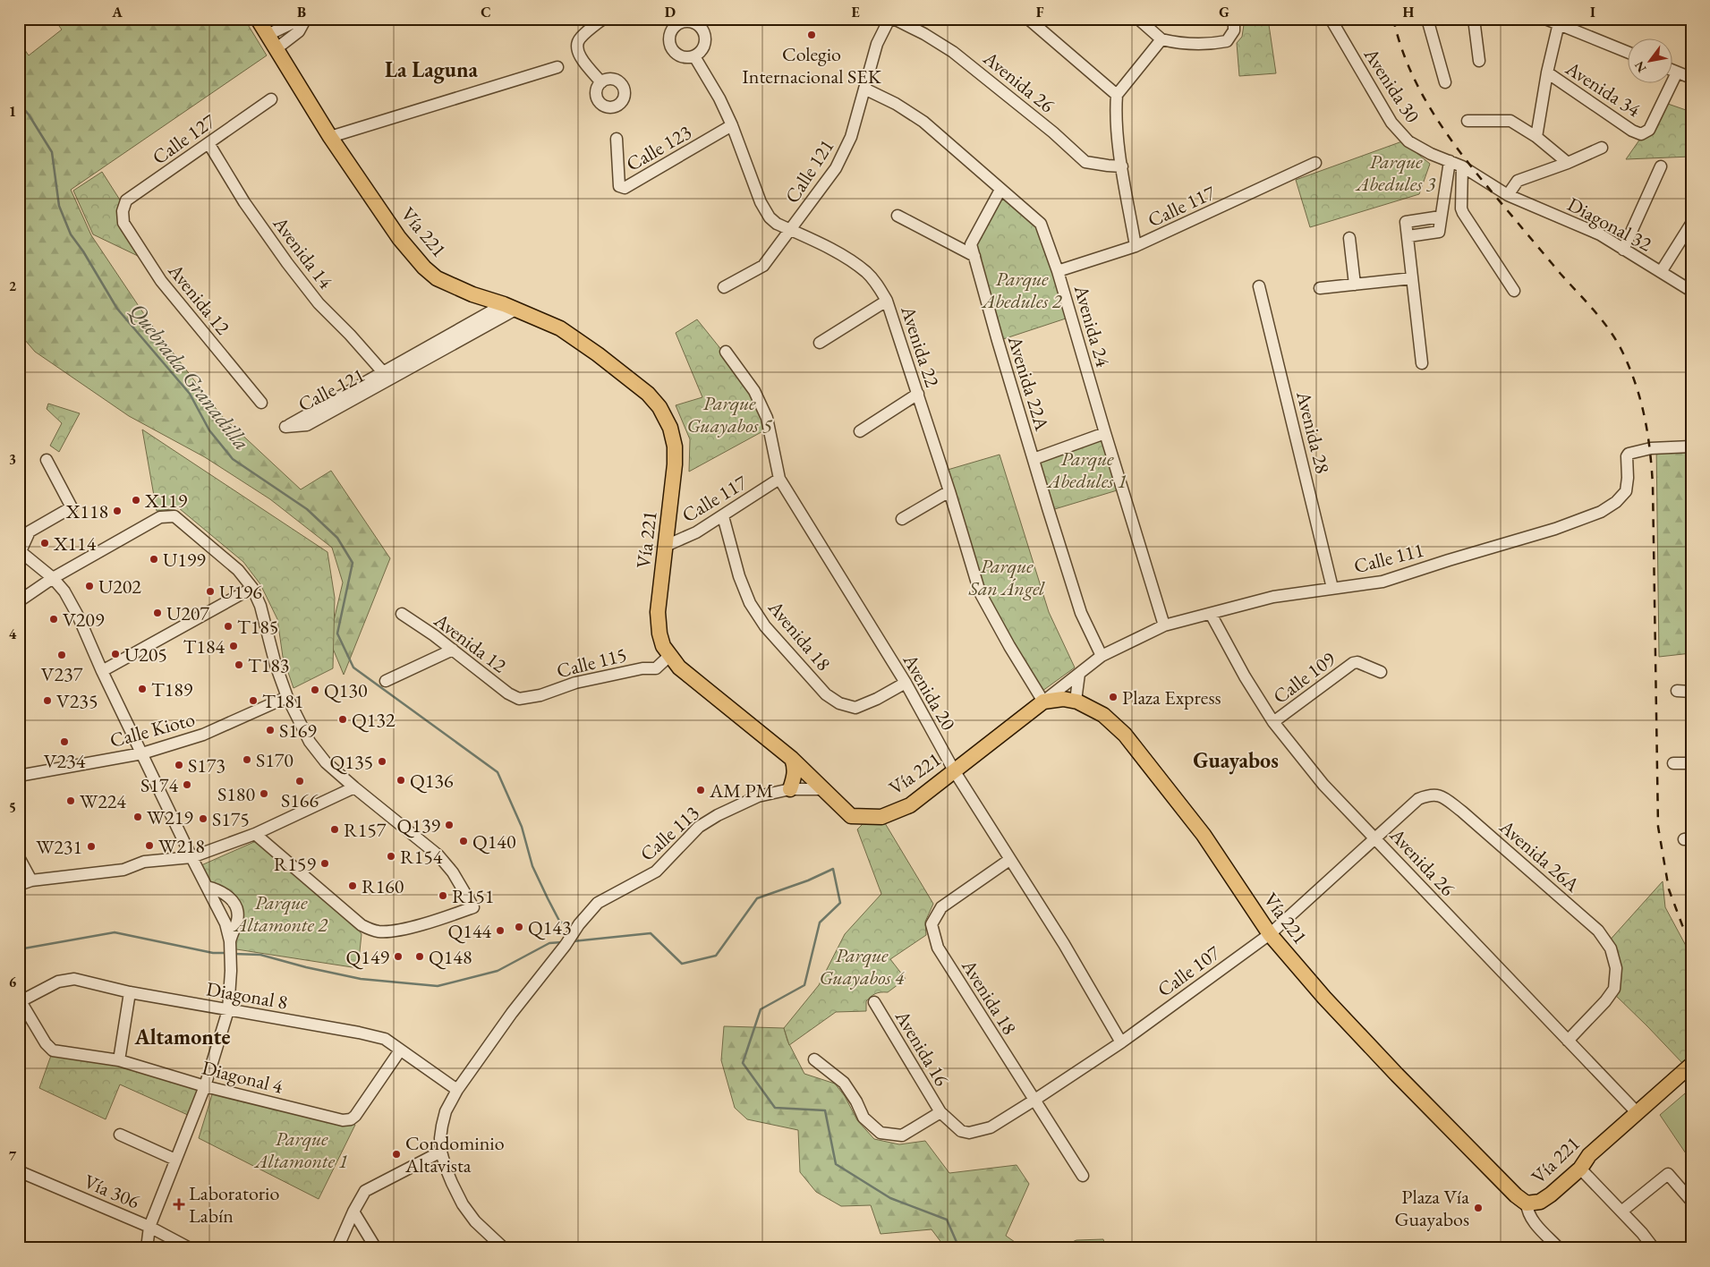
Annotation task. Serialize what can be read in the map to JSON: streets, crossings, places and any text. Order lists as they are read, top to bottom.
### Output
{
  "streets": {
    "main road": ["Vía 221"],
    "street": [
      "Avenida 26",
      "Avenida 30",
      "Avenida 34",
      "Calle 127",
      "Calle 123",
      "Calle 121",
      "Calle 117",
      "Diagonal 32",
      "Avenida 14",
      "Avenida 12",
      "Avenida 24",
      "Avenida 22",
      "Avenida 22A",
      "Avenida 28",
      "Calle 111",
      "Avenida 18",
      "Calle 115",
      "Calle 109",
      "Avenida 20",
      "Calle Kioto",
      "Calle 113",
      "Avenida 26A",
      "Calle 107",
      "Diagonal 8",
      "Avenida 16",
      "Diagonal 4",
      "Vía 306"
    ]
  },
  "crossings": [
    ["Avenida 26", "Vía 221"],
    ["Avenida 26", "Calle 111"],
    ["Avenida 26", "Calle 109"],
    ["Avenida 26", "Avenida 26A"],
    ["Avenida 26", "Calle 107"],
    ["Avenida 30", "Diagonal 32"],
    ["Calle 127", "Avenida 14"],
    ["Calle 127", "Avenida 12"],
    ["Calle 123", "Avenida 22"],
    ["Calle 121", "Vía 221"],
    ["Calle 121", "Avenida 14"],
    ["Calle 121", "Avenida 24"],
    ["Calle 121", "Avenida 22"],
    ["Calle 117", "Vía 221"],
    ["Calle 117", "Avenida 24"],
    ["Calle 117", "Avenida 18"],
    ["Calle 117", "Avenida 20"],
    ["Vía 221", "Avenida 22"],
    ["Vía 221", "Calle 111"],
    ["Vía 221", "Calle 115"],
    ["Vía 221", "Avenida 20"],
    ["Vía 221", "Calle 113"],
    ["Vía 221", "Calle 107"],
    ["Avenida 12", "Calle 115"],
    ["Avenida 24", "Avenida 22A"],
    ["Avenida 24", "Calle 111"],
    ["Avenida 22", "Calle 111"],
    ["Avenida 22A", "Calle 111"],
    ["Avenida 28", "Calle 111"],
    ["Avenida 18", "Avenida 20"],
    ["Avenida 18", "Calle 107"],
    ["Avenida 20", "Calle 107"],
    ["Calle 113", "Diagonal 8"],
    ["Avenida 26A", "Calle 107"],
    ["Calle 107", "Avenida 16"],
    ["Diagonal 8", "Diagonal 4"]
  ],
  "districts": ["La Laguna", "Guayabos", "Altamonte"],
  "water": ["Quebrada Granadilla"],
  "parks": [
    "Parque Abedules 3",
    "Parque Abedules 2",
    "Parque Guayabos 5",
    "Parque Abedules 1",
    "Parque San Ángel",
    "Parque Altamonte 2",
    "Parque Guayabos 4",
    "Parque Altamonte 1"
  ],
  "places": {
    "other": [
      "Colegio Internacional SEK",
      "X119",
      "X118",
      "X114",
      "U199",
      "U202",
      "U196",
      "U207",
      "V209",
      "T185",
      "T184",
      "U205",
      "V237",
      "T183",
      "T189",
      "Q130",
      "Plaza Express",
      "V235",
      "T181",
      "Q132",
      "S169",
      "V234",
      "S170",
      "Q135",
      "S173",
      "Q136",
      "S166",
      "S174",
      "AM PM",
      "S180",
      "W224",
      "W219",
      "S175",
      "Q139",
      "R157",
      "Q140",
      "W218",
      "W231",
      "R154",
      "R159",
      "R160",
      "R151",
      "Q143",
      "Q144",
      "Q149",
      "Q148",
      "Condominio Altavista",
      "Plaza Vía Guayabos"
    ],
    "health": ["Laboratorio Labín"]
  },
  "north": "bottom left",
  "grid": {
    "columns": [
      "A",
      "B",
      "C",
      "D",
      "E",
      "F",
      "G",
      "H",
      "I"
    ],
    "rows": [
      "1",
      "2",
      "3",
      "4",
      "5",
      "6",
      "7"
    ]
  }
}
